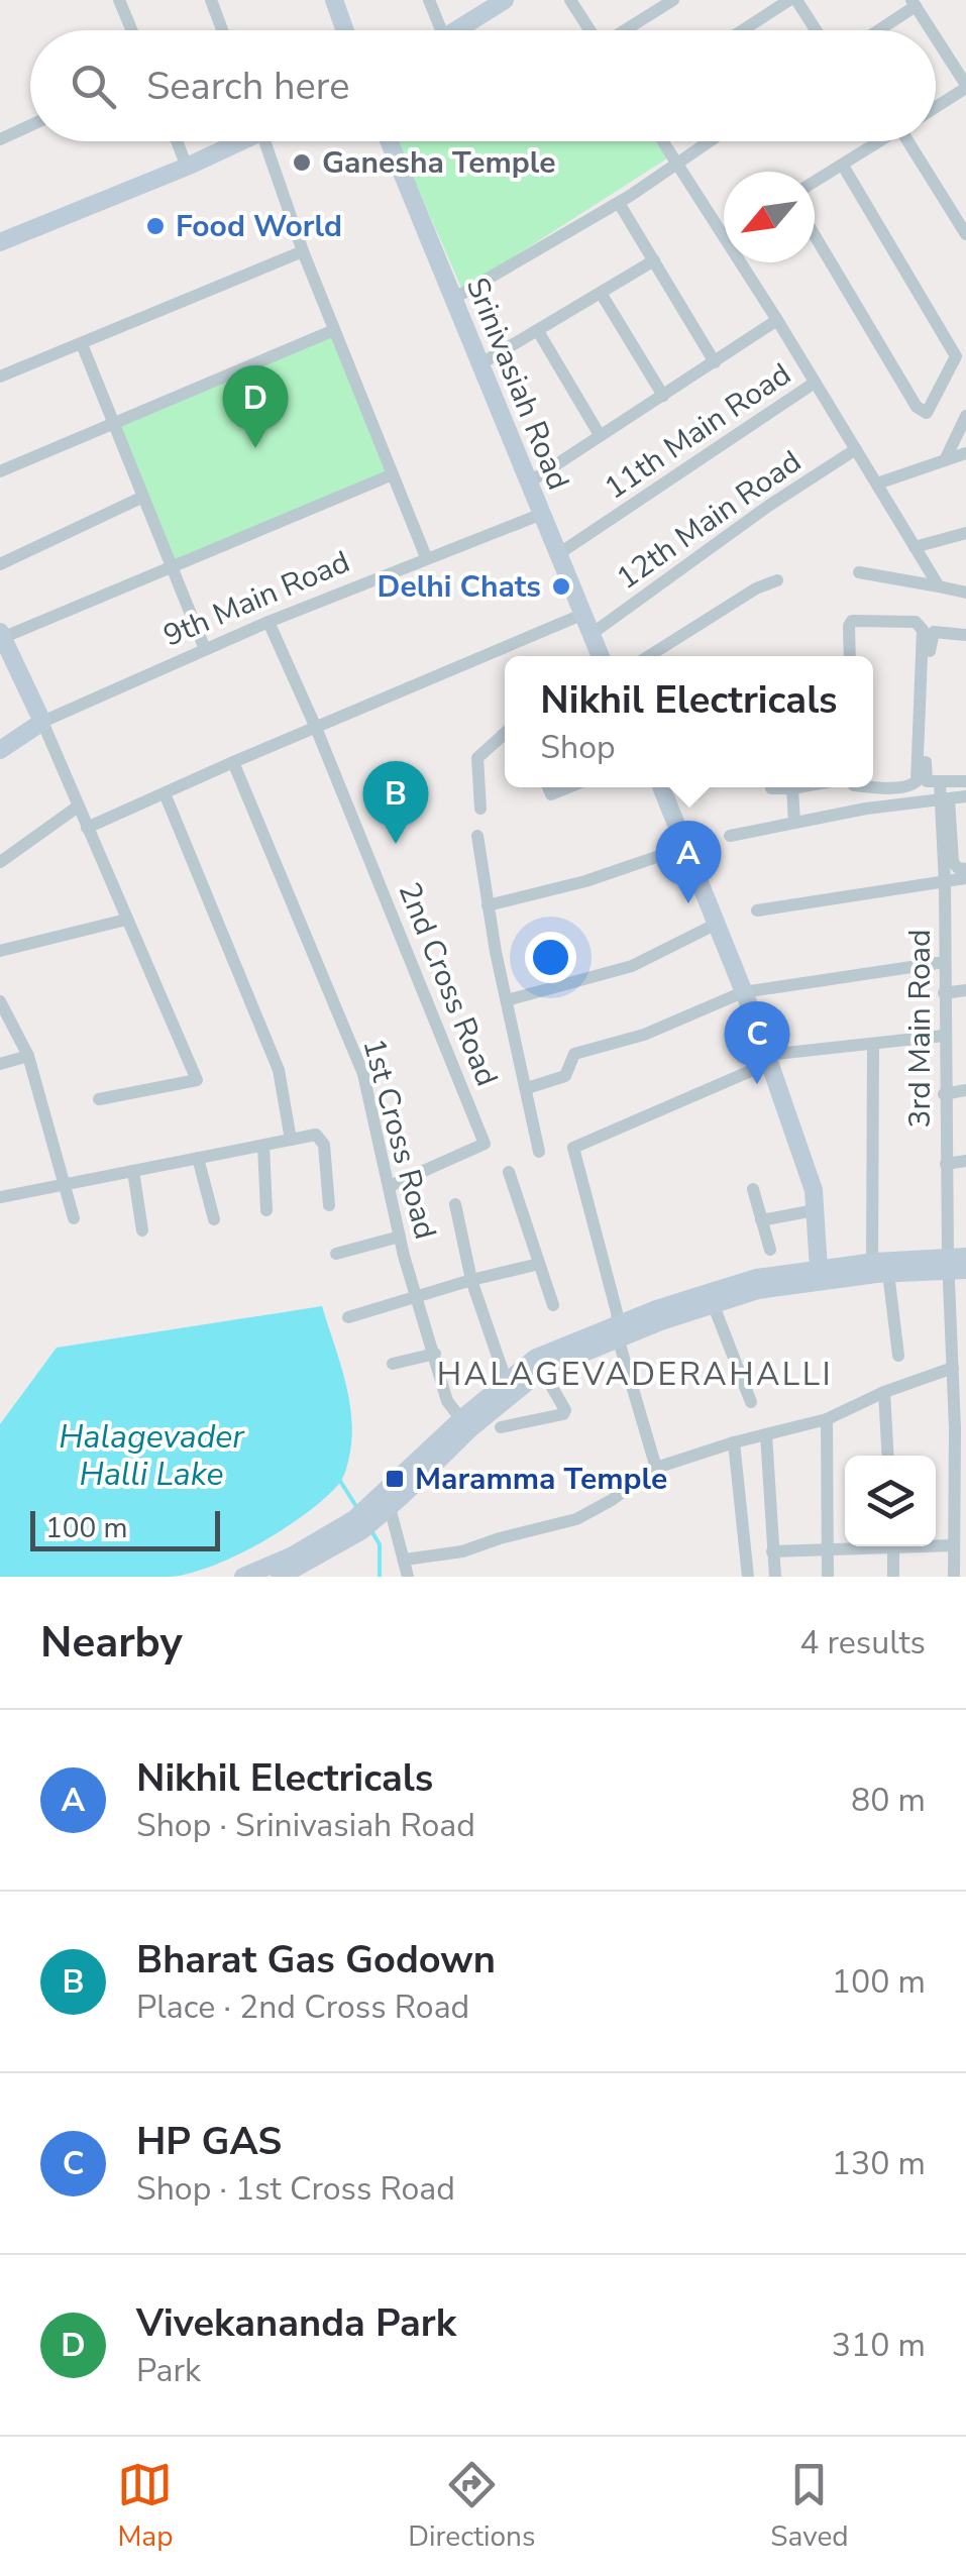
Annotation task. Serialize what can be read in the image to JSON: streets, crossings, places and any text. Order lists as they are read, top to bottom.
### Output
{
  "streets": {
    "street": [
      "Srinivasiah Road",
      "11th Main Road",
      "12th Main Road",
      "9th Main Road",
      "2nd Cross Road",
      "3rd Main Road",
      "1st Cross Road"
    ]
  },
  "crossings": [
    ["Srinivasiah Road", "11th Main Road"],
    ["Srinivasiah Road", "12th Main Road"],
    ["Srinivasiah Road", "9th Main Road"],
    ["9th Main Road", "2nd Cross Road"],
    ["2nd Cross Road", "3rd Main Road"],
    ["2nd Cross Road", "1st Cross Road"]
  ],
  "districts": ["HALAGEVADERAHALLI"],
  "water": ["Halagevader Halli Lake"],
  "places": {
    "other": ["Ganesha Temple", "Food World", "Delhi Chats"],
    "transit": ["Maramma Temple"]
  },
  "scale_bar": "100 m",
  "north": "bottom left",
  "page": {
    "search": "Search here",
    "pins": [
      "D",
      "B",
      "A",
      "C"
    ],
    "popup": ["Nikhil Electricals", "Shop"],
    "scale": "100 m",
    "heading": ["Nearby", "4 results"],
    "list": [
      {
        "mark": "A",
        "name": "Nikhil Electricals",
        "note": "Shop · Srinivasiah Road",
        "value": "80 m"
      },
      {
        "mark": "B",
        "name": "Bharat Gas Godown",
        "note": "Place · 2nd Cross Road",
        "value": "100 m"
      },
      {
        "mark": "C",
        "name": "HP GAS",
        "note": "Shop · 1st Cross Road",
        "value": "130 m"
      },
      {
        "mark": "D",
        "name": "Vivekananda Park",
        "note": "Park",
        "value": "310 m"
      }
    ],
    "nav": ["Map", "Directions", "Saved"]
  }
}
